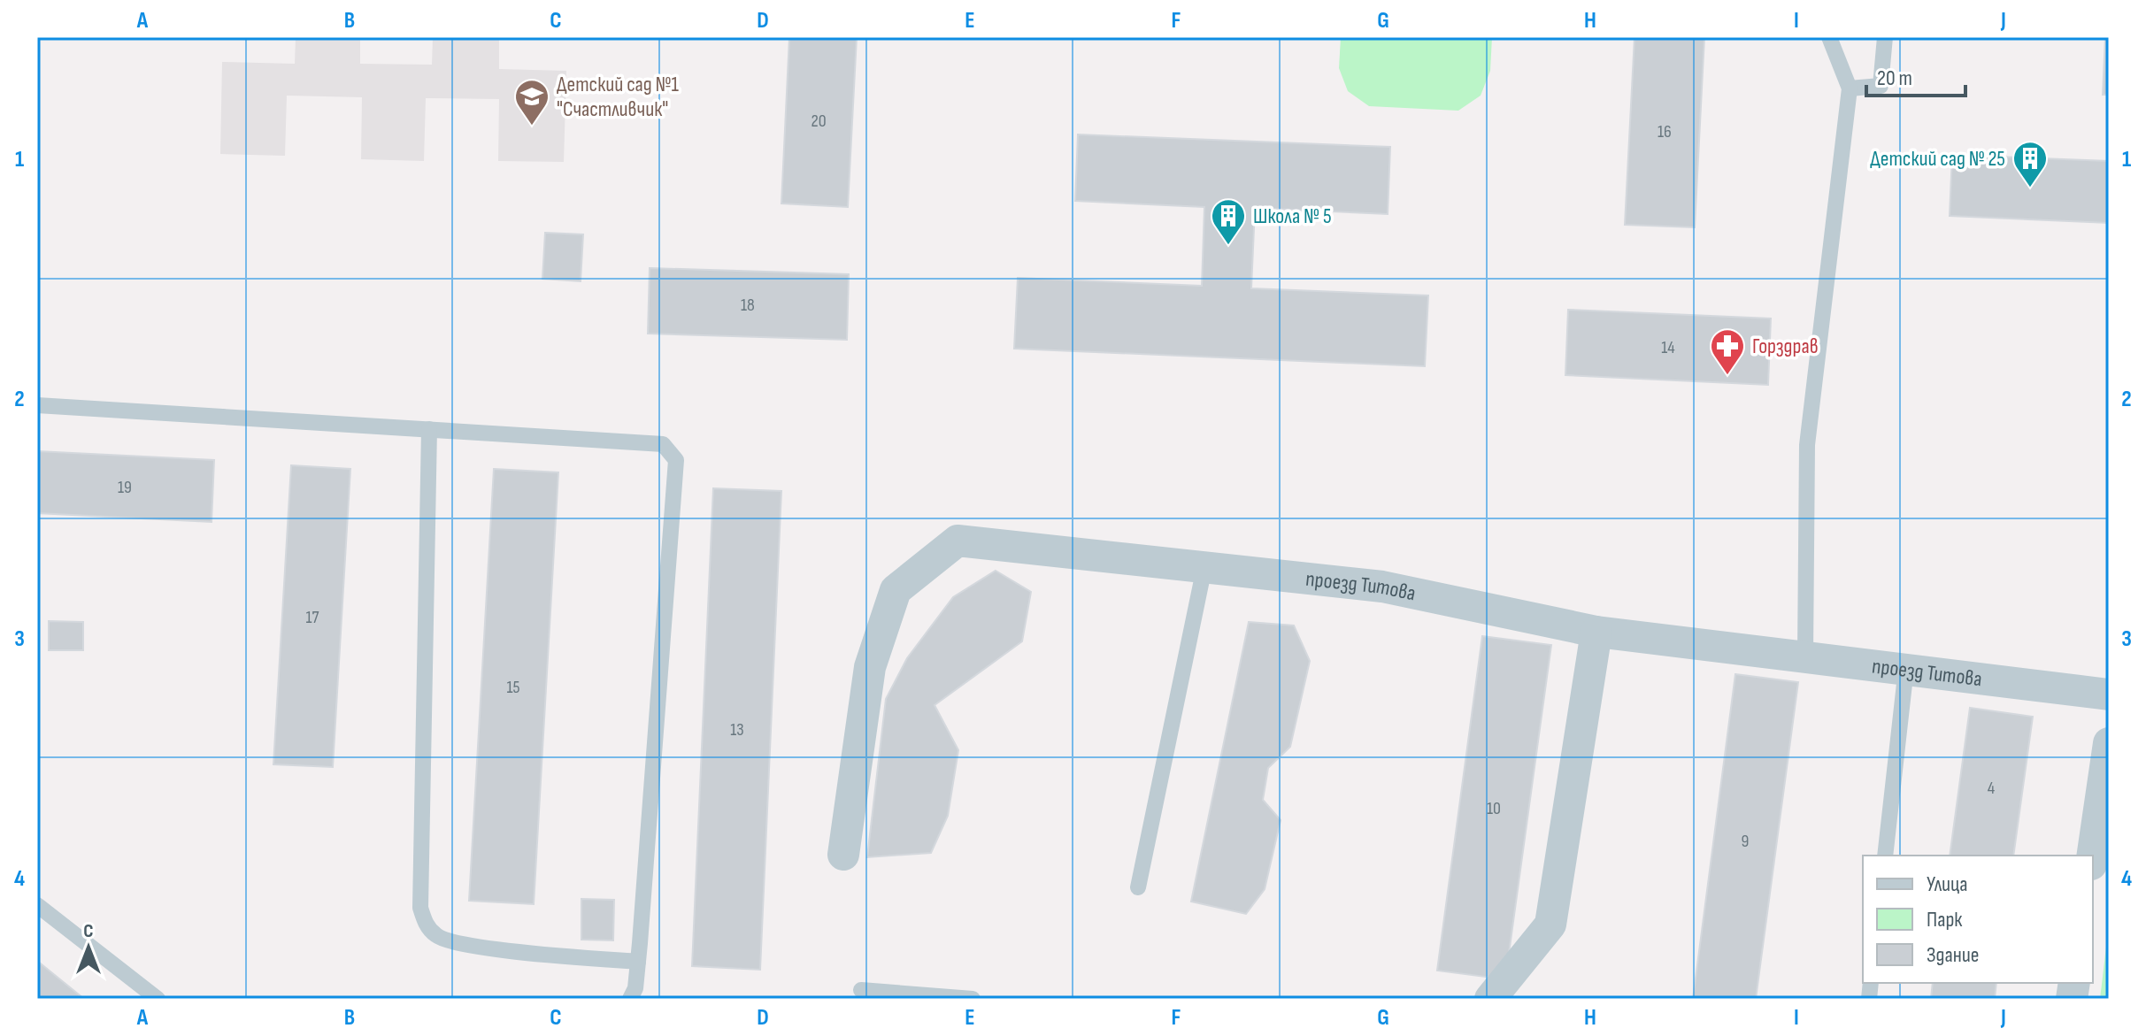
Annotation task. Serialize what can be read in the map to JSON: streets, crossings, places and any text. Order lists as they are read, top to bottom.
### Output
{
  "streets": {
    "street": ["проезд Титова"]
  },
  "places": {
    "school or university": ["Детский сад №1 \"Счастливчик\""],
    "building": ["Детский сад № 25", "Школа № 5"],
    "pharmacy": ["Горздрав"]
  },
  "house_numbers": [
    "20",
    "16",
    "18",
    "14",
    "19",
    "17",
    "15",
    "13",
    "4",
    "10",
    "9"
  ],
  "legend": ["Улица", "Парк", "Здание"],
  "scale_bar": "20 m",
  "north": "top",
  "grid": {
    "columns": [
      "A",
      "B",
      "C",
      "D",
      "E",
      "F",
      "G",
      "H",
      "I",
      "J"
    ],
    "rows": [
      "1",
      "2",
      "3",
      "4"
    ]
  }
}
